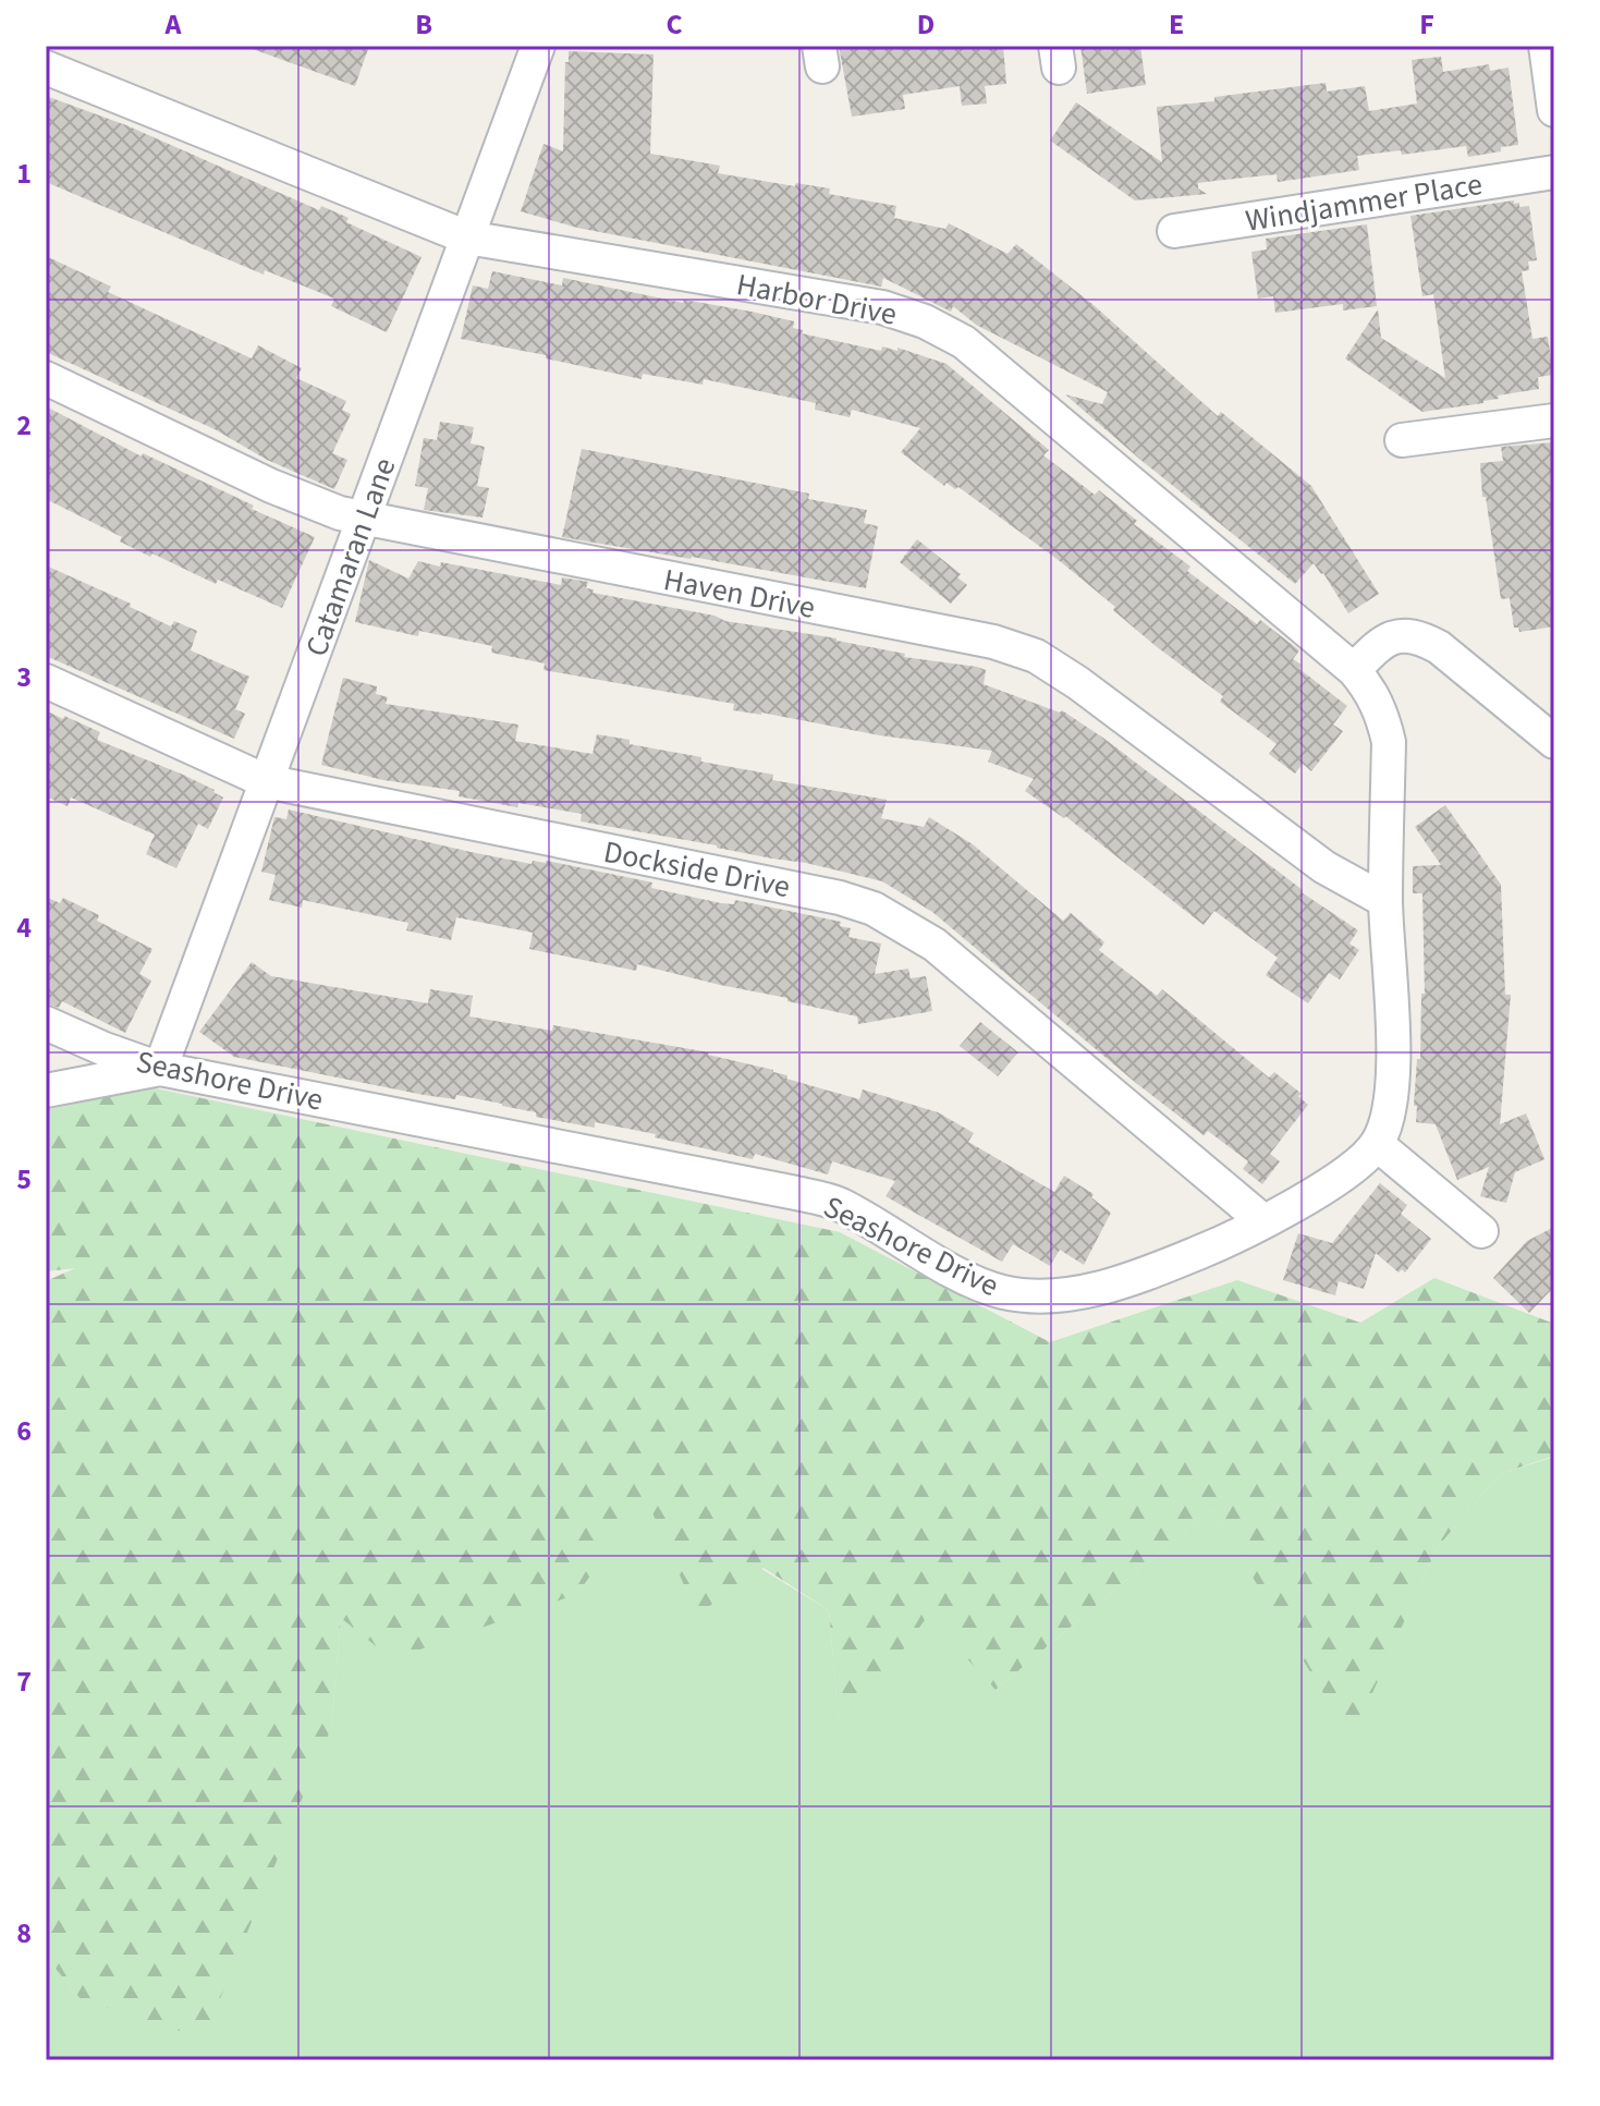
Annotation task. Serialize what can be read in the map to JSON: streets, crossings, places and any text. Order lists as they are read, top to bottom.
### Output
{
  "streets": {
    "street": [
      "Windjammer Place",
      "Harbor Drive",
      "Catamaran Lane",
      "Haven Drive",
      "Dockside Drive",
      "Seashore Drive"
    ]
  },
  "crossings": [
    ["Harbor Drive", "Catamaran Lane"],
    ["Harbor Drive", "Seashore Drive"],
    ["Catamaran Lane", "Haven Drive"],
    ["Catamaran Lane", "Dockside Drive"],
    ["Catamaran Lane", "Seashore Drive"],
    ["Haven Drive", "Seashore Drive"],
    ["Dockside Drive", "Seashore Drive"]
  ],
  "grid": {
    "columns": [
      "A",
      "B",
      "C",
      "D",
      "E",
      "F"
    ],
    "rows": [
      "1",
      "2",
      "3",
      "4",
      "5",
      "6",
      "7",
      "8"
    ]
  }
}
